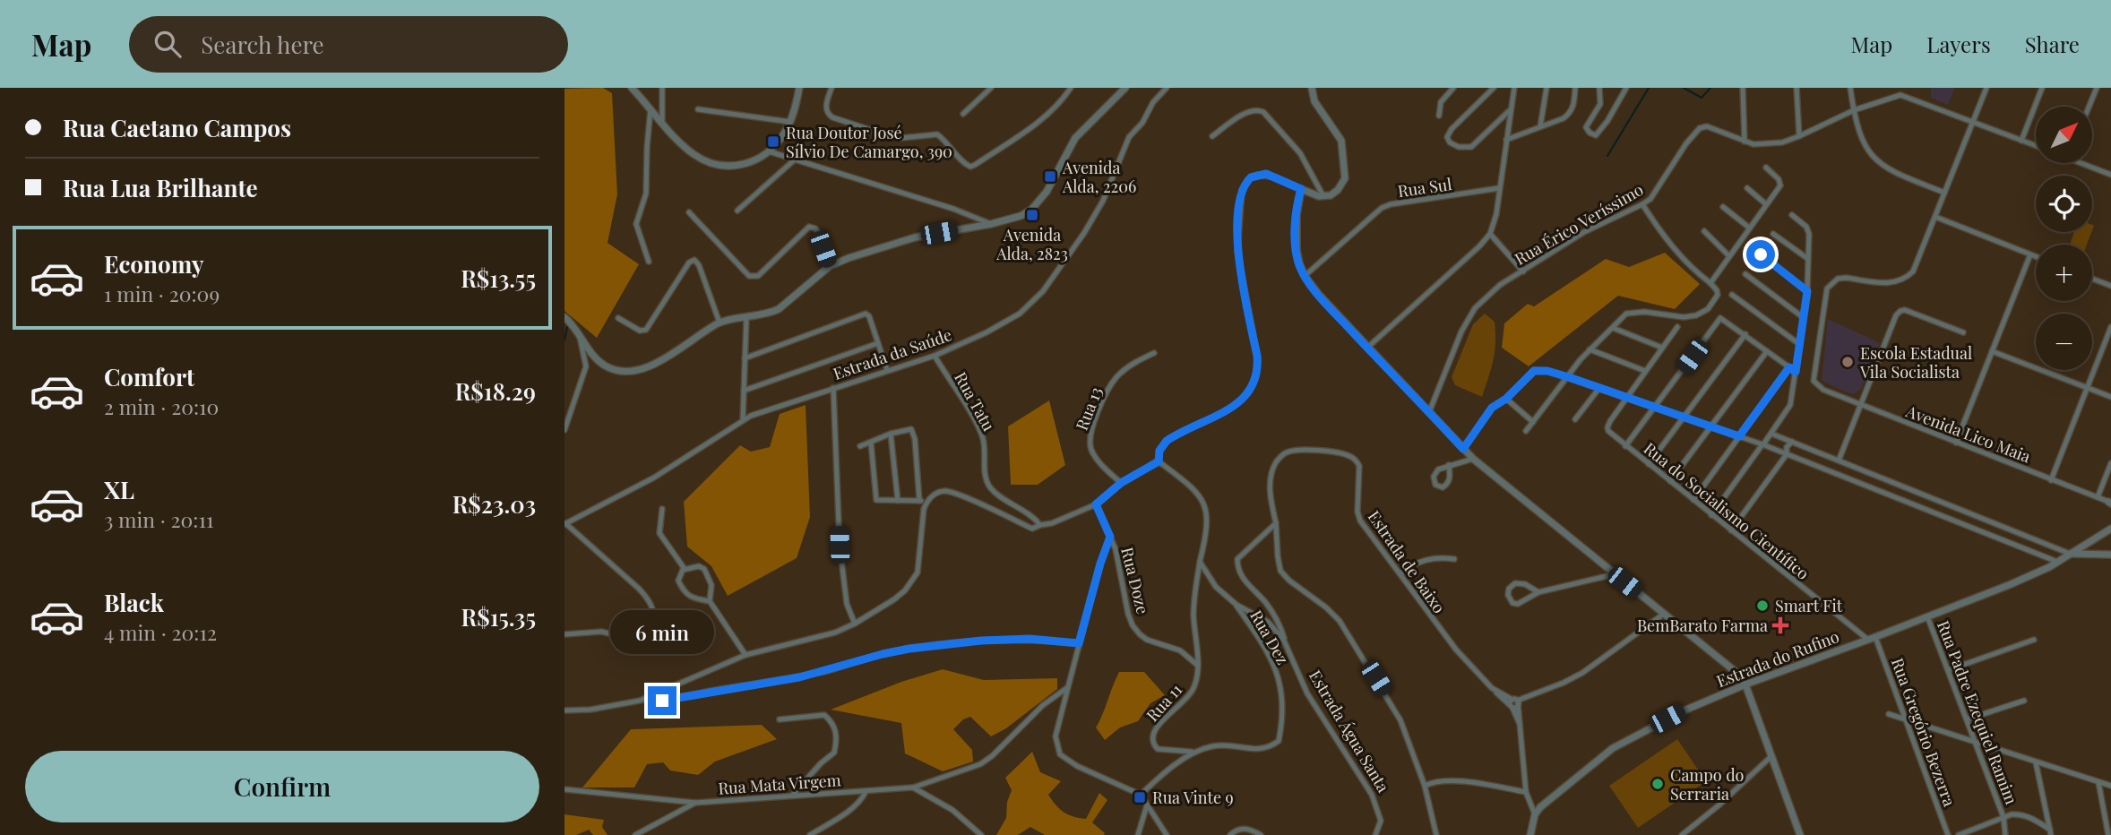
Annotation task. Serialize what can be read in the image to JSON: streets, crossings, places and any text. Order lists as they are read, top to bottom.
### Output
{
  "streets": {
    "street": [
      "Rua Sul",
      "Rua Érico Veríssimo",
      "Estrada da Saúde",
      "Rua Tatu",
      "Rua 13",
      "Avenida Lico Maia",
      "Rua do Socialismo Científico",
      "Estrada de Baixo",
      "Rua Doze",
      "Rua Dez",
      "Estrada do Rufino",
      "Rua 11",
      "Rua Padre Ezequiel Ramim",
      "Estrada Água Santa",
      "Rua Gregório Bezerra",
      "Rua Mata Virgem"
    ]
  },
  "crossings": [
    ["Estrada da Saúde", "Rua Tatu"],
    ["Rua do Socialismo Científico", "Estrada do Rufino"],
    ["Rua do Socialismo Científico", "Rua Gregório Bezerra"],
    ["Rua Doze", "Rua 11"],
    ["Rua Dez", "Rua 11"],
    ["Rua Dez", "Estrada Água Santa"],
    ["Estrada do Rufino", "Rua Padre Ezequiel Ramim"],
    ["Estrada do Rufino", "Rua Gregório Bezerra"],
    ["Rua 11", "Estrada Água Santa"]
  ],
  "places": {
    "transit": [
      "Rua Doutor José Sílvio De Camargo, 390",
      "Avenida Alda, 2206",
      "Avenida Alda, 2823",
      "Rua Vinte 9"
    ],
    "other": ["Escola Estadual Vila Socialista", "Smart Fit", "Campo do Serraria"],
    "health": ["BemBarato Farma"]
  },
  "north": "top right",
  "page": {
    "header": "Map",
    "search": "Search here",
    "nav": ["Map", "Layers", "Share"],
    "banner": ["Rua Caetano Campos", "Rua Lua Brilhante"],
    "map_buttons": ["+", "−"],
    "list": [
      {
        "name": "Economy",
        "note": "1 min · 20:09",
        "value": "R$13.55"
      },
      {
        "name": "Comfort",
        "note": "2 min · 20:10",
        "value": "R$18.29"
      },
      {
        "name": "XL",
        "note": "3 min · 20:11",
        "value": "R$23.03"
      },
      {
        "name": "Black",
        "note": "4 min · 20:12",
        "value": "R$15.35"
      }
    ],
    "bubble": "6 min",
    "buttons": "Confirm"
  }
}
